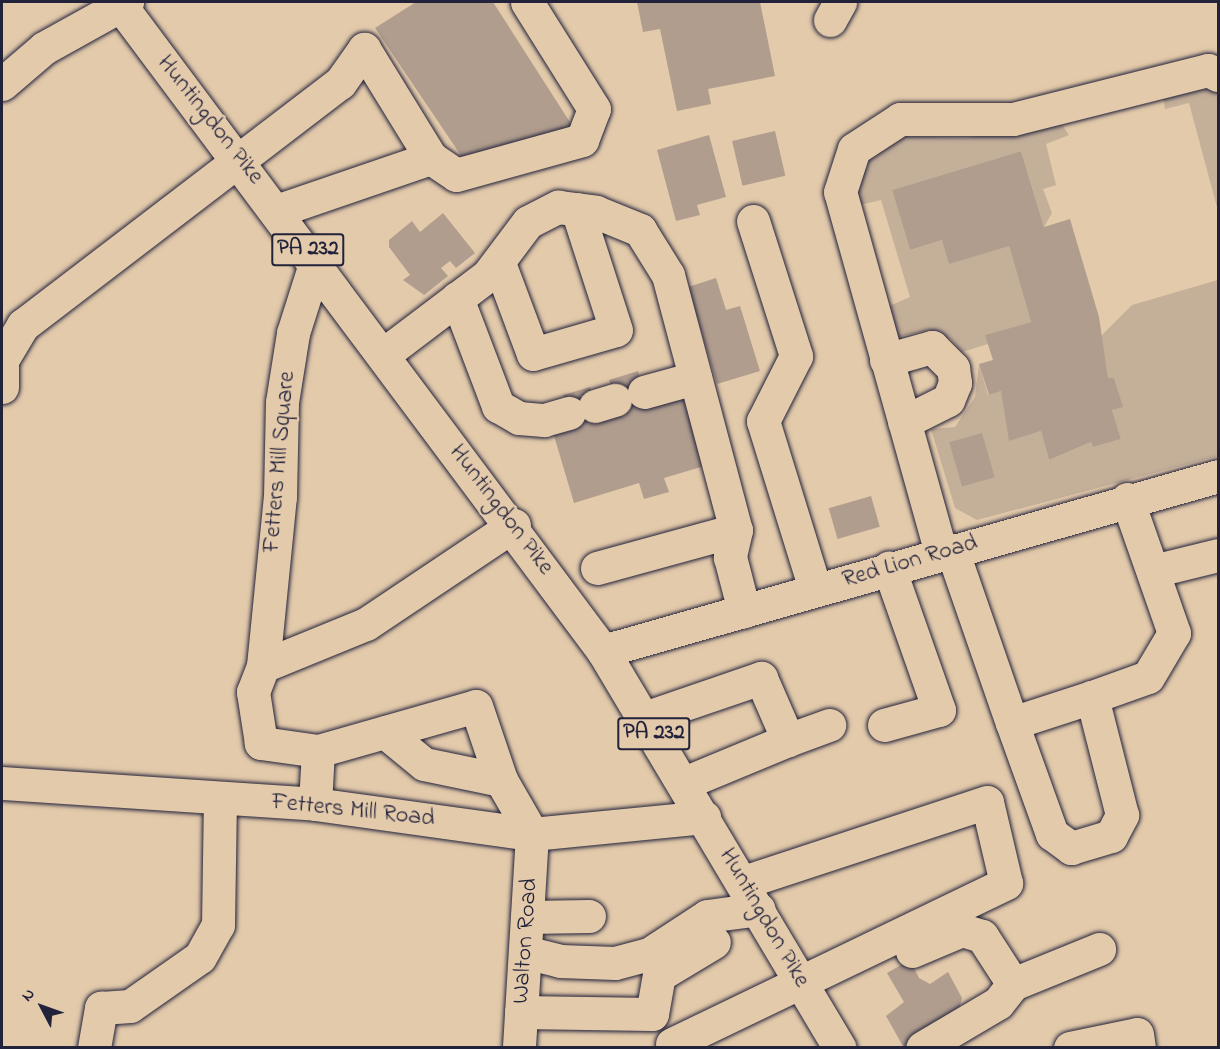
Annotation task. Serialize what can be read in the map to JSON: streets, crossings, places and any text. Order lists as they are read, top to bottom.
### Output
{
  "streets": {
    "main road": [
      "Huntingdon Pike",
      "PA 232",
      "Fetters Mill Square",
      "Red Lion Road",
      "Fetters Mill Road",
      "Walton Road"
    ]
  },
  "crossings": [
    ["Huntingdon Pike", "Fetters Mill Square"],
    ["Huntingdon Pike", "Red Lion Road"],
    ["Huntingdon Pike", "Fetters Mill Road"],
    ["Fetters Mill Road", "Walton Road"]
  ],
  "north": "top left"
}
